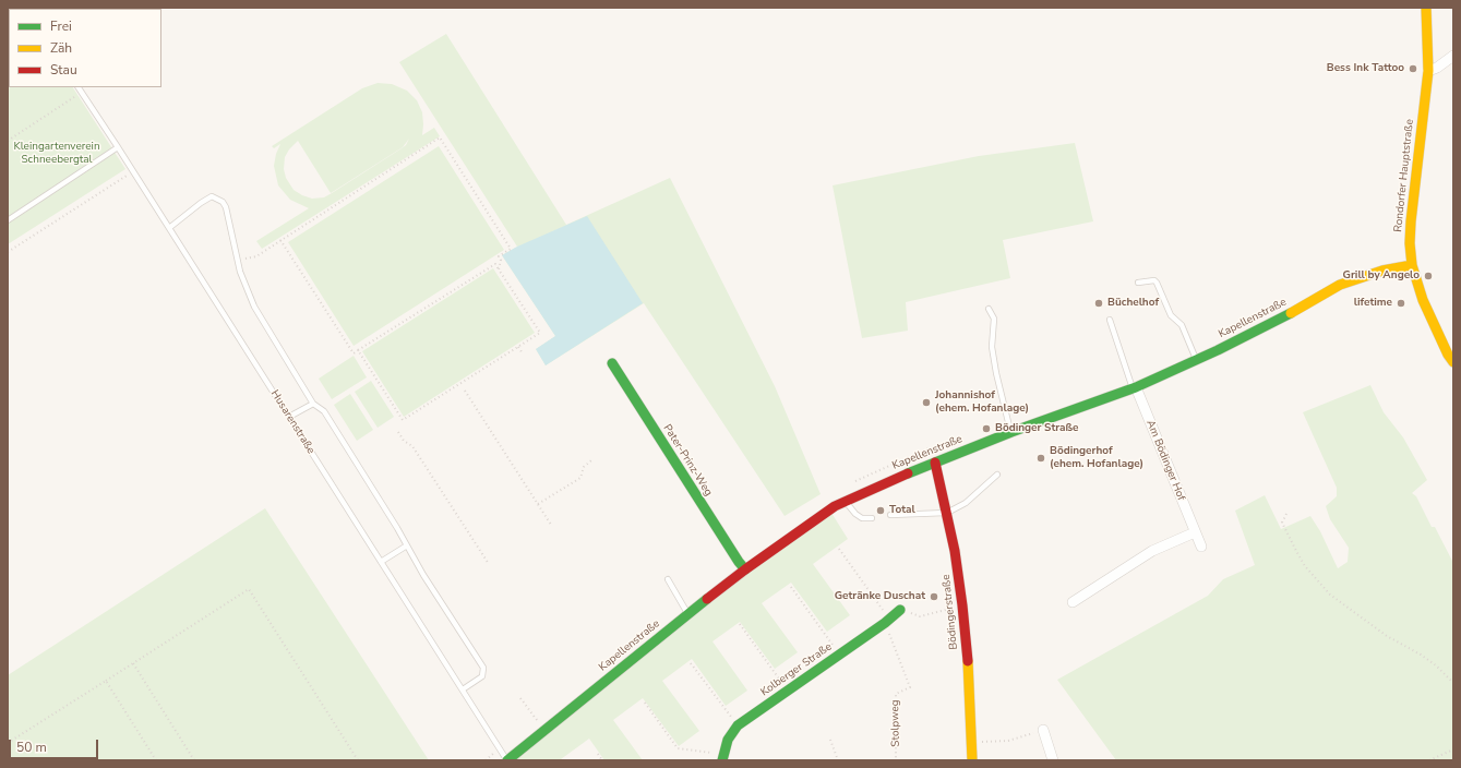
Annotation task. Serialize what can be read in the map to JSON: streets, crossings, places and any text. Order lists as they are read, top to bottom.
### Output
{
  "streets": {
    "main road": [
      "Rondorfer Hauptstraße",
      "Kapellenstraße",
      "Pater-Prinz-Weg",
      "Bödingerstraße",
      "Kolberger Straße"
    ],
    "street": ["Am Bödinger Hof"],
    "lane": ["Husarenstraße"],
    "path": ["Stolpweg"]
  },
  "crossings": [
    ["Rondorfer Hauptstraße", "Kapellenstraße"],
    ["Kapellenstraße", "Husarenstraße"],
    ["Kapellenstraße", "Pater-Prinz-Weg"],
    ["Kapellenstraße", "Am Bödinger Hof"],
    ["Kapellenstraße", "Bödingerstraße"],
    ["Kolberger Straße", "Stolpweg"]
  ],
  "parks": ["Kleingartenverein Schneebergtal"],
  "places": [
    "Bess Ink Tattoo",
    "Grill by Angelo",
    "Büchelhof",
    "lifetime",
    "Johannishof (ehem. Hofanlage)",
    "Bödinger Straße",
    "Bödingerhof (ehem. Hofanlage)",
    "Total",
    "Getränke Duschat"
  ],
  "legend": ["Frei", "Zäh", "Stau"],
  "scale_bar": "50 m"
}
